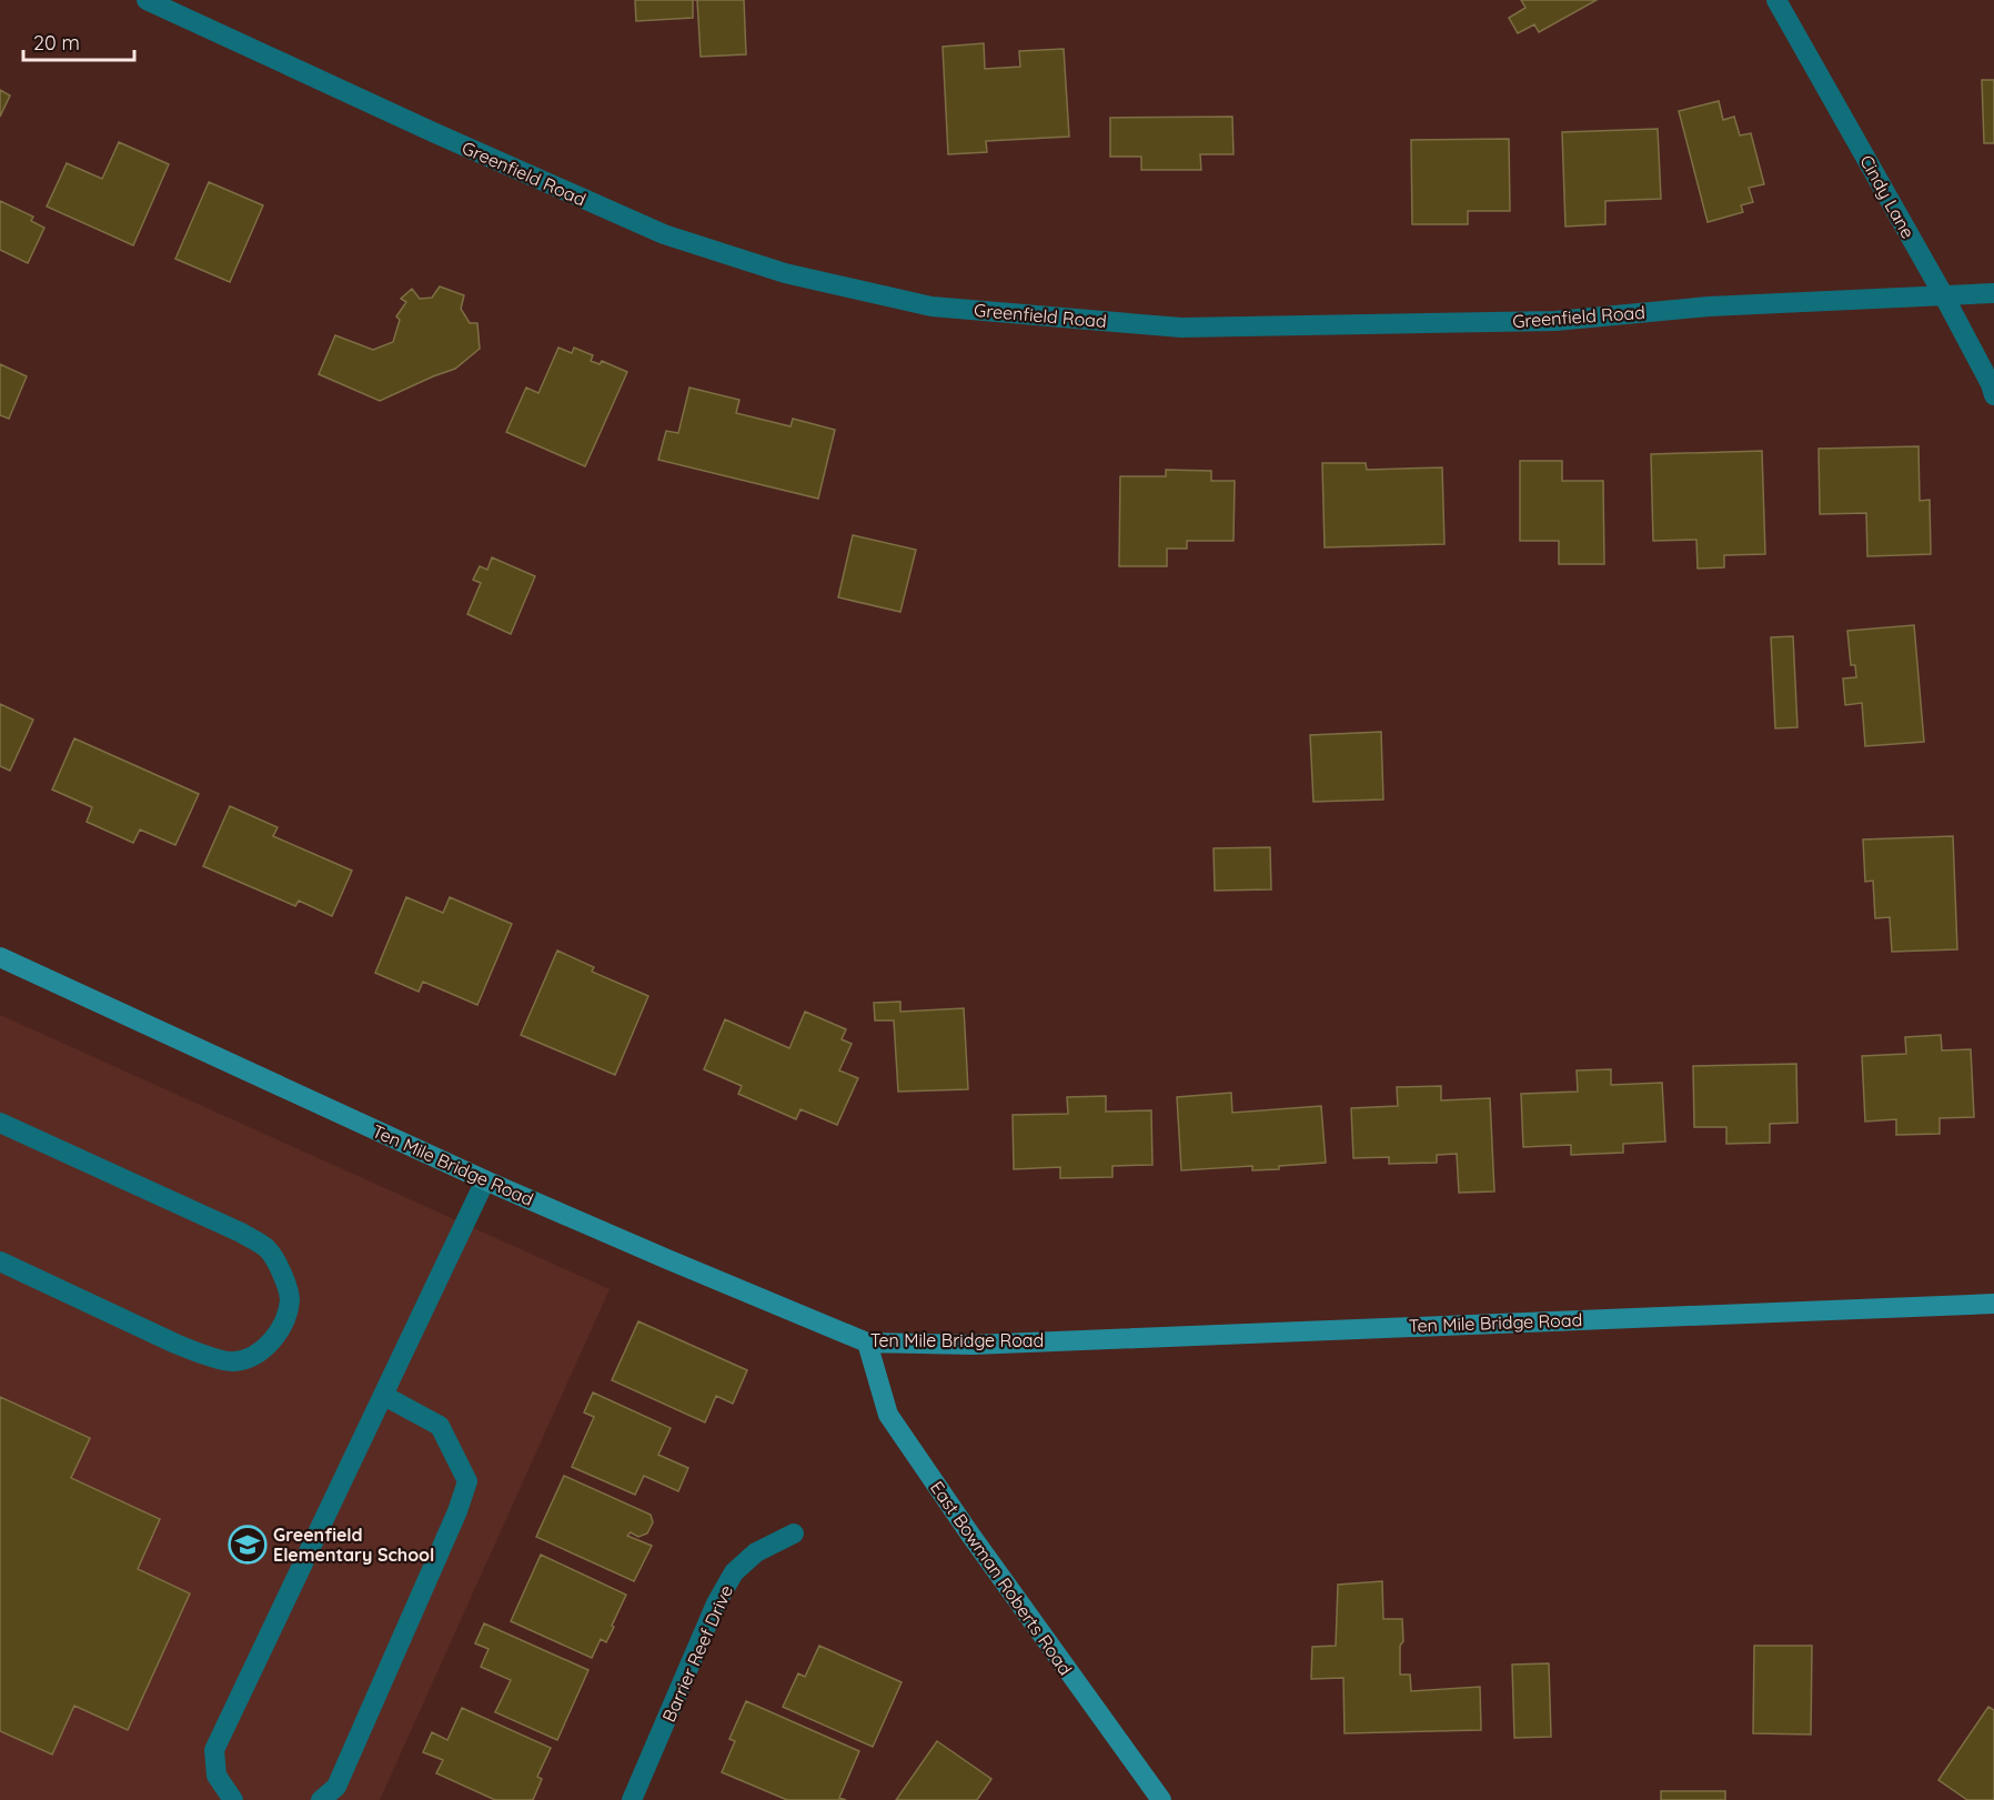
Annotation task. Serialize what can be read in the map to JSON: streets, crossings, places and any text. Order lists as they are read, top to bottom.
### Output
{
  "streets": {
    "street": [
      "Greenfield Road",
      "Cindy Lane",
      "Ten Mile Bridge Road",
      "East Bowman Roberts Road",
      "Barrier Reef Drive"
    ]
  },
  "crossings": [
    ["Greenfield Road", "Cindy Lane"],
    ["Ten Mile Bridge Road", "East Bowman Roberts Road"]
  ],
  "places": {
    "school or university": ["Greenfield Elementary School"]
  },
  "scale_bar": "20 m"
}
